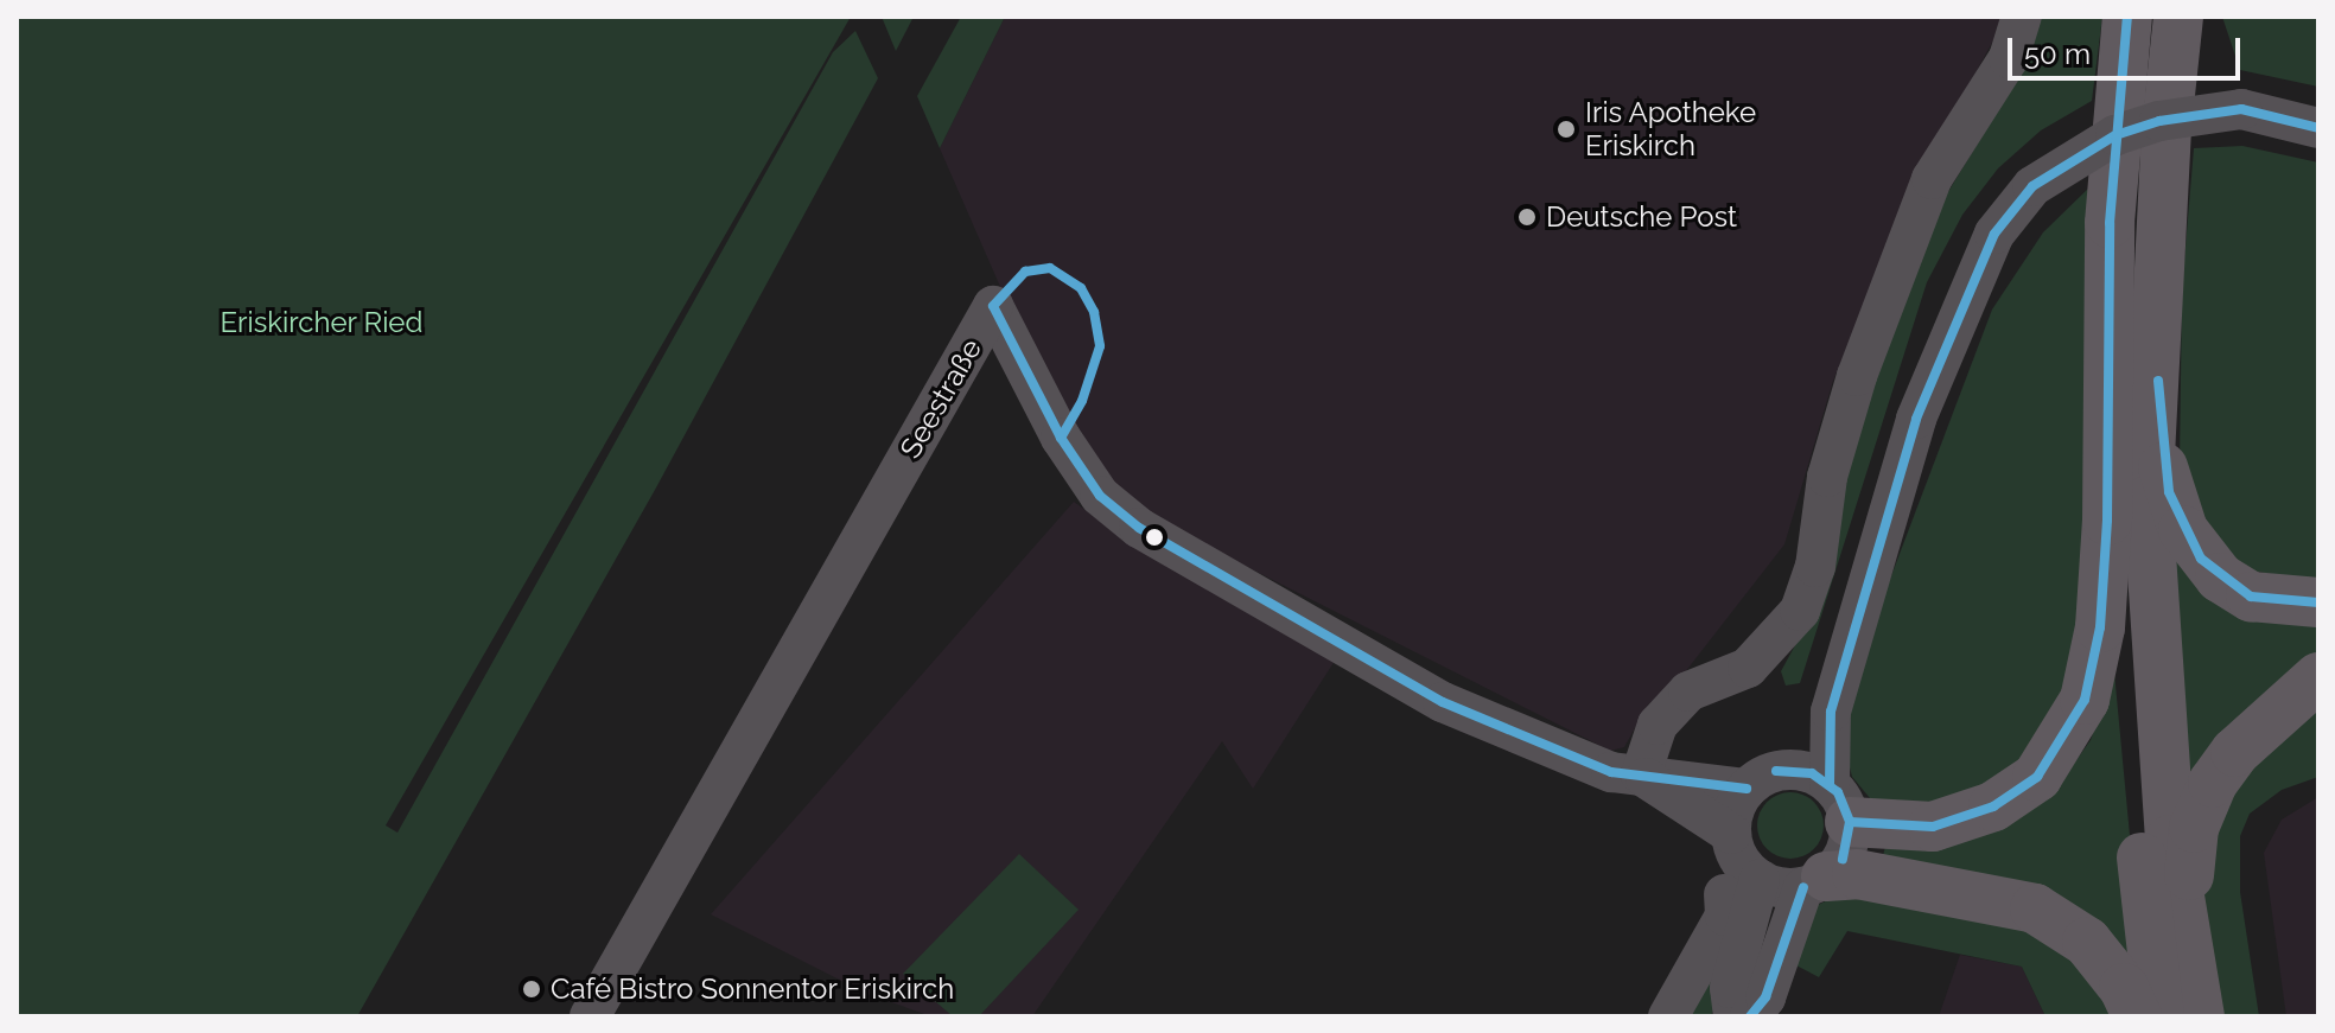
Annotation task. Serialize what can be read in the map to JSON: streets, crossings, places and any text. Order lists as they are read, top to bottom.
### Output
{
  "streets": {
    "street": ["Seestraße"]
  },
  "parks": ["Eriskircher Ried"],
  "places": ["Iris Apotheke Eriskirch", "Deutsche Post", "Café Bistro Sonnentor Eriskirch"],
  "scale_bar": "50 m"
}
